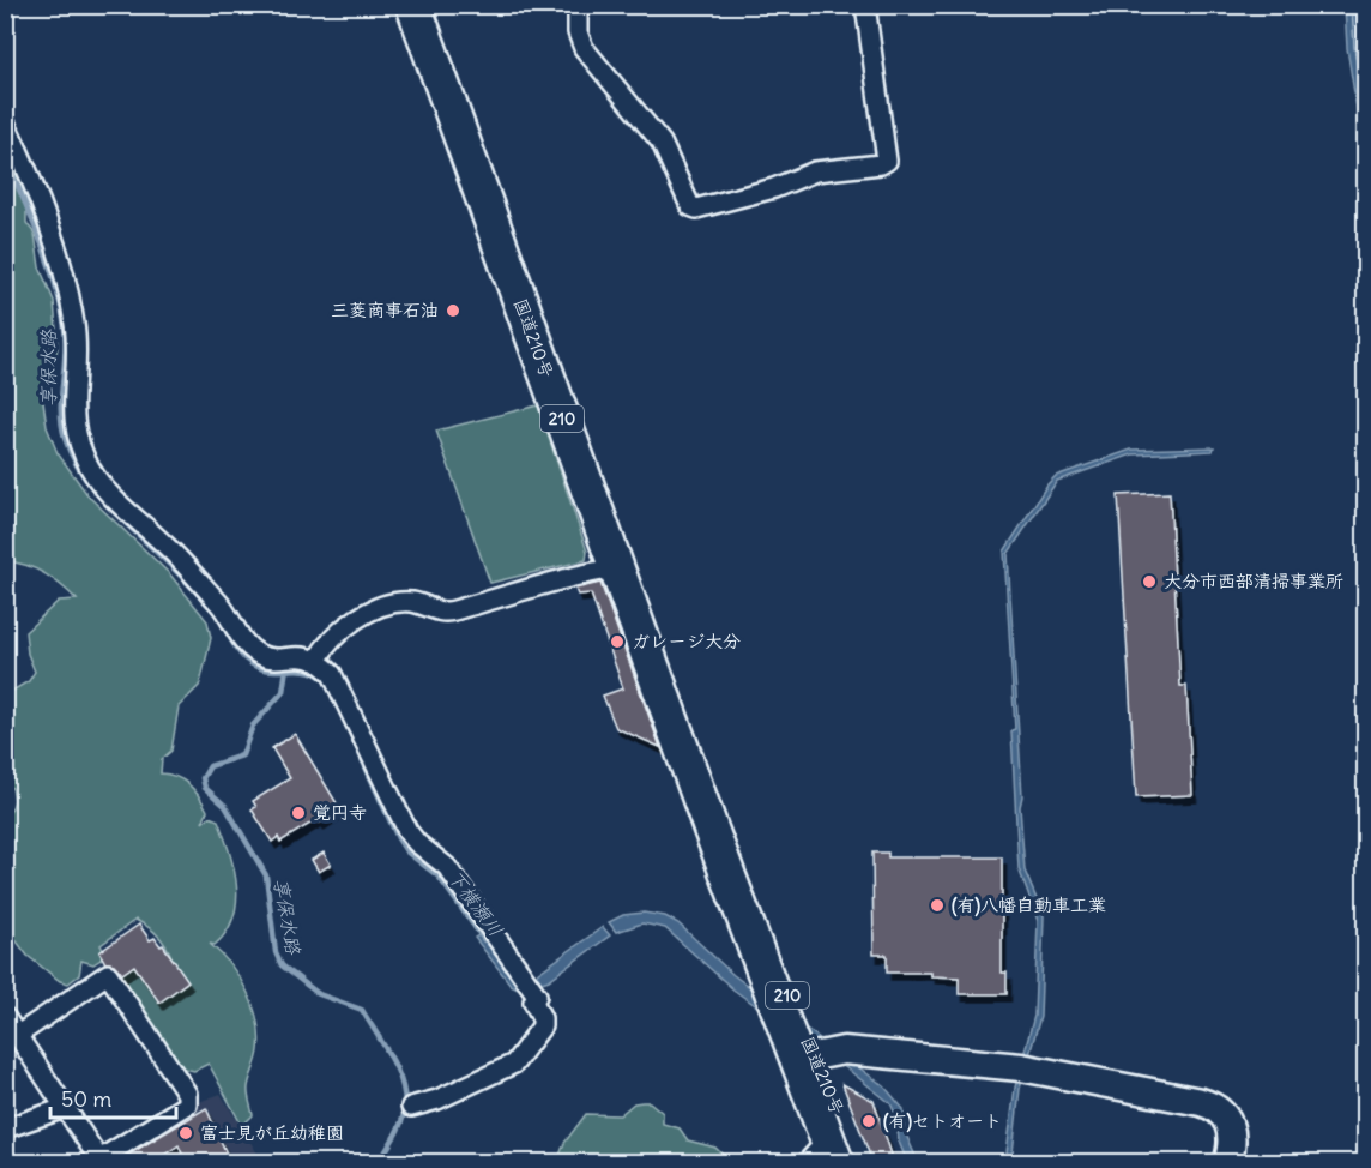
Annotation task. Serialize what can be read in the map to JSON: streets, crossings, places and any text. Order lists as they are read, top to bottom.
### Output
{
  "streets": {
    "highway": ["国道210号", "210"]
  },
  "water": ["享保水路", "下横瀬川"],
  "places": [
    "三菱商事石油",
    "大分市西部清掃事業所",
    "ガレージ大分",
    "覚円寺",
    "(有)八幡自動車工業",
    "(有)セトオート",
    "富士見が丘幼稚園"
  ],
  "scale_bar": "50 m"
}
